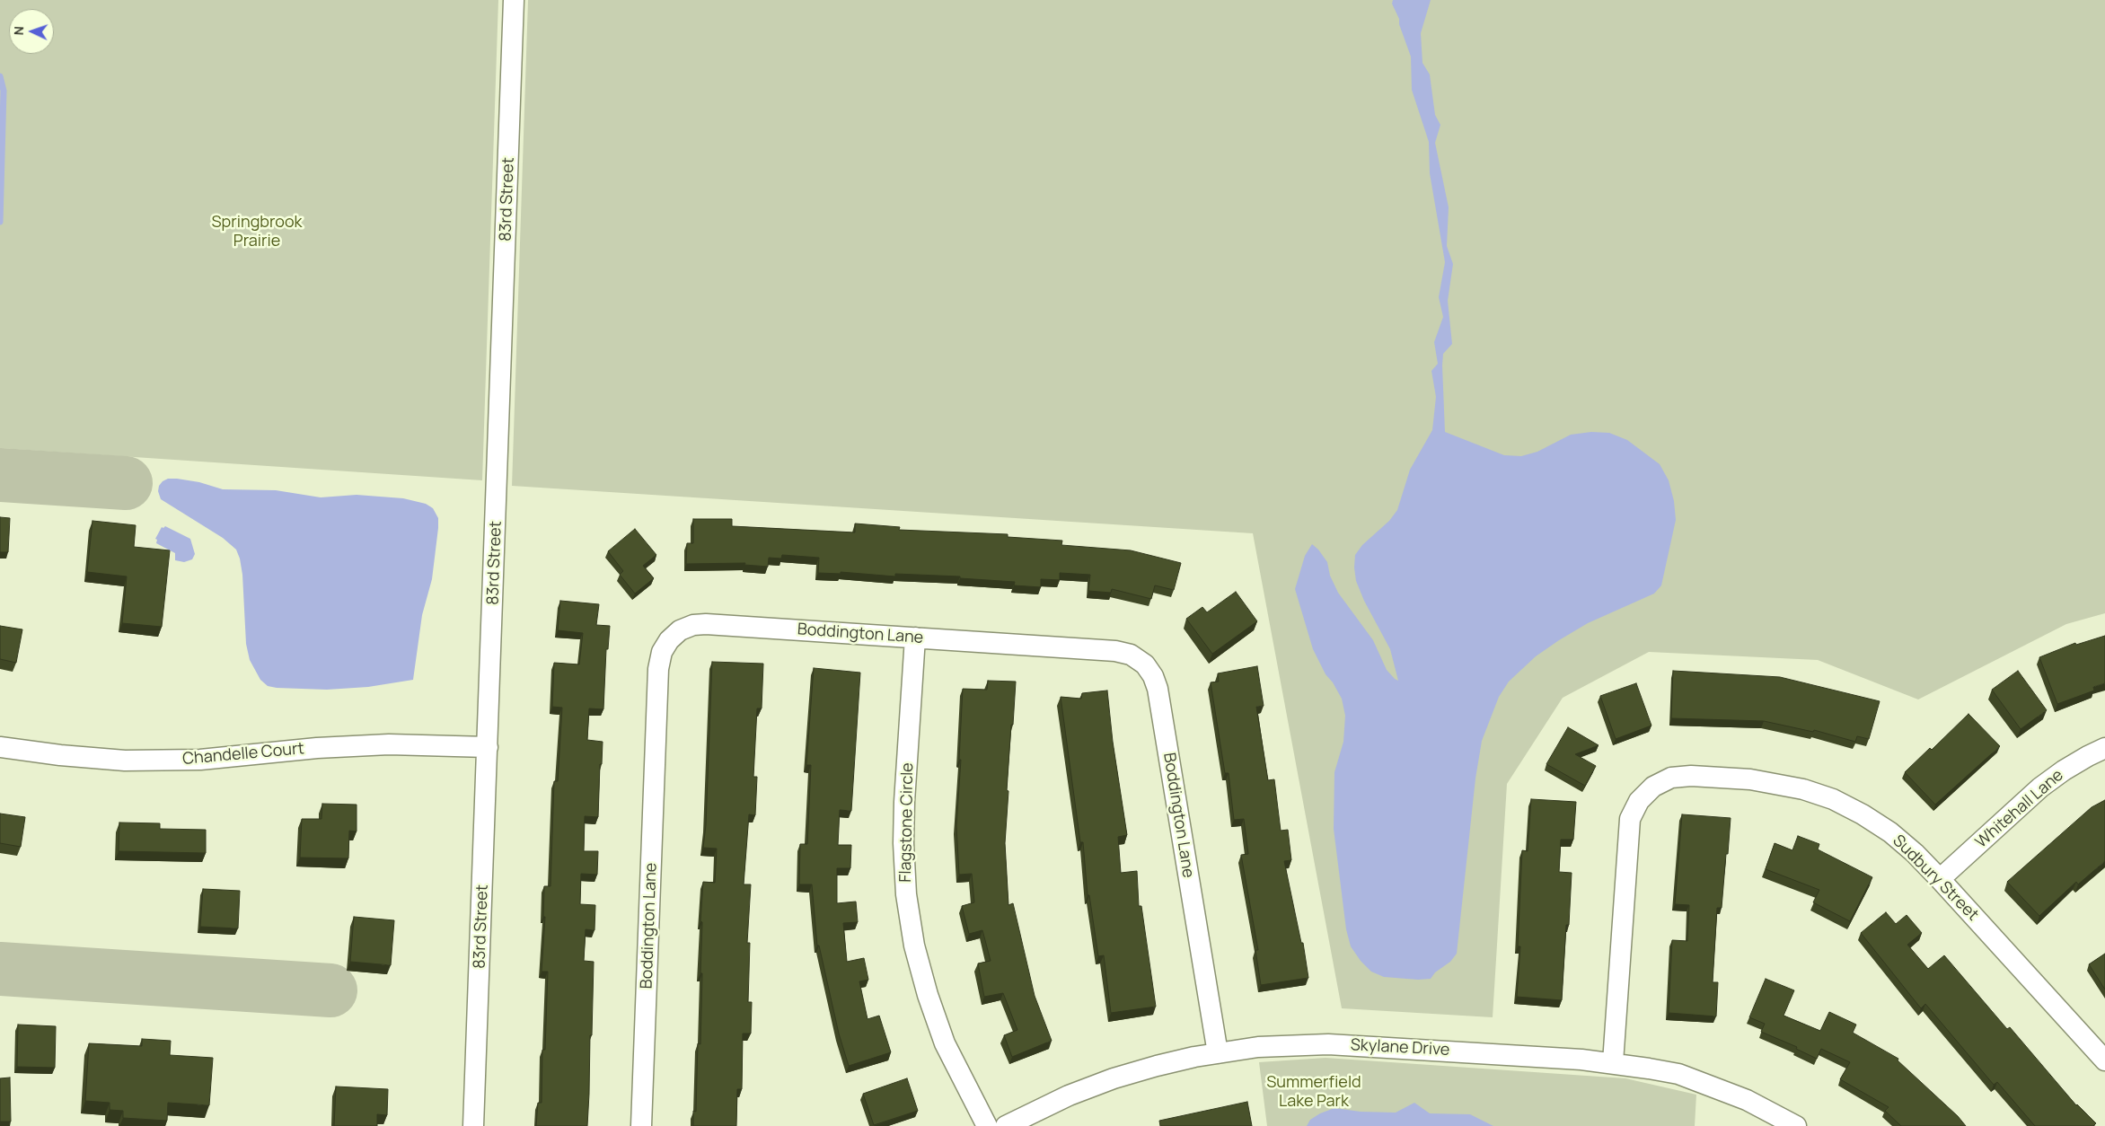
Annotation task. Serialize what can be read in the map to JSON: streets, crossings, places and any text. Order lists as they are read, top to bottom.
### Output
{
  "streets": {
    "street": [
      "83rd Street",
      "Boddington Lane",
      "Chandelle Court",
      "Whitehall Lane",
      "Flagstone Circle",
      "Sudbury Street",
      "Skylane Drive"
    ]
  },
  "crossings": [
    ["83rd Street", "Chandelle Court"],
    ["Boddington Lane", "Flagstone Circle"],
    ["Boddington Lane", "Skylane Drive"],
    ["Whitehall Lane", "Sudbury Street"],
    ["Sudbury Street", "Skylane Drive"]
  ],
  "parks": ["Springbrook Prairie", "Summerfield Lake Park"],
  "north": "left"
}
